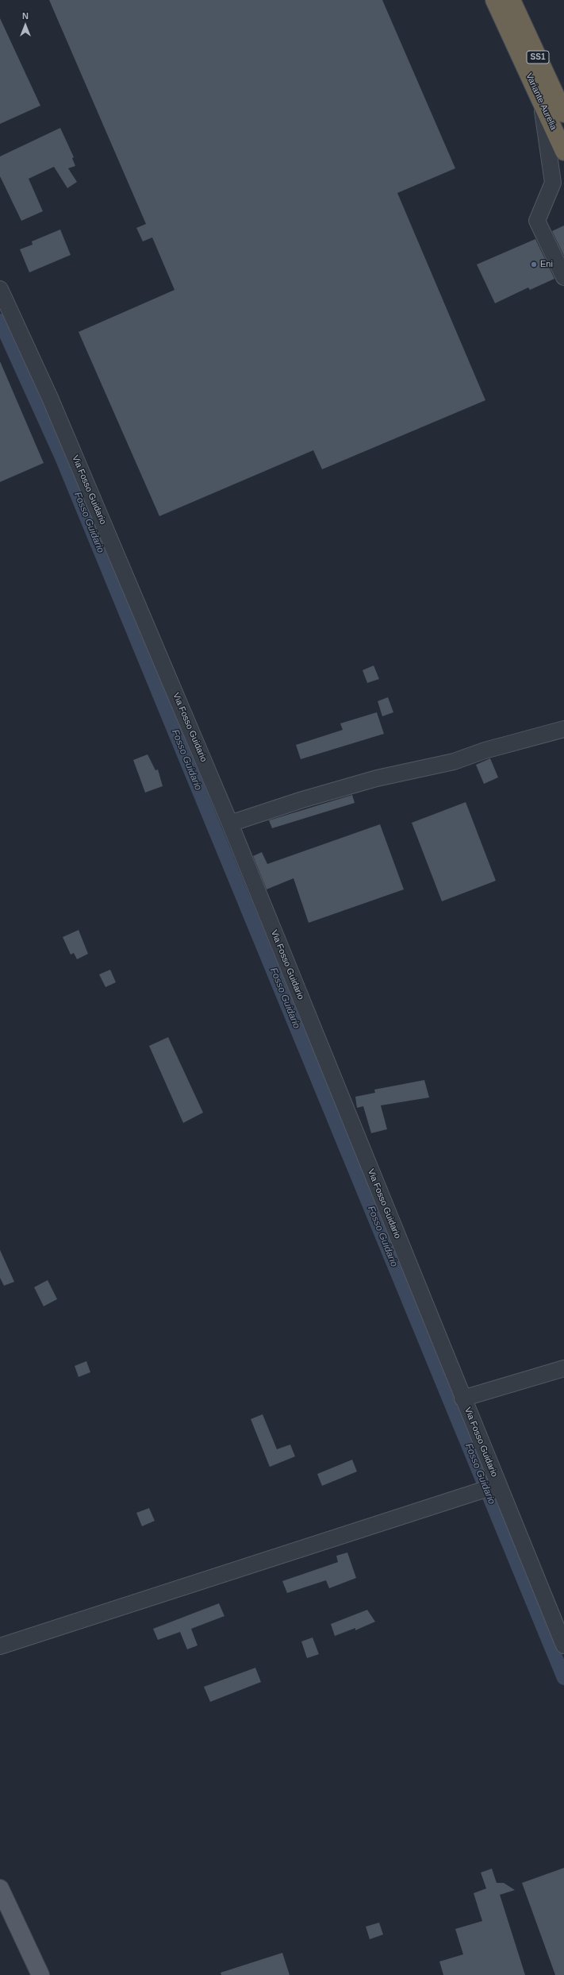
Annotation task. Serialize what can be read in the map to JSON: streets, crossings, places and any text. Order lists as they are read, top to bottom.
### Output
{
  "streets": {
    "highway": ["SS1", "Variante Aurelia"],
    "street": ["Via Fosso Guidario"]
  },
  "water": ["Fosso Guidario"],
  "places": ["Eni"],
  "north": "top"
}
